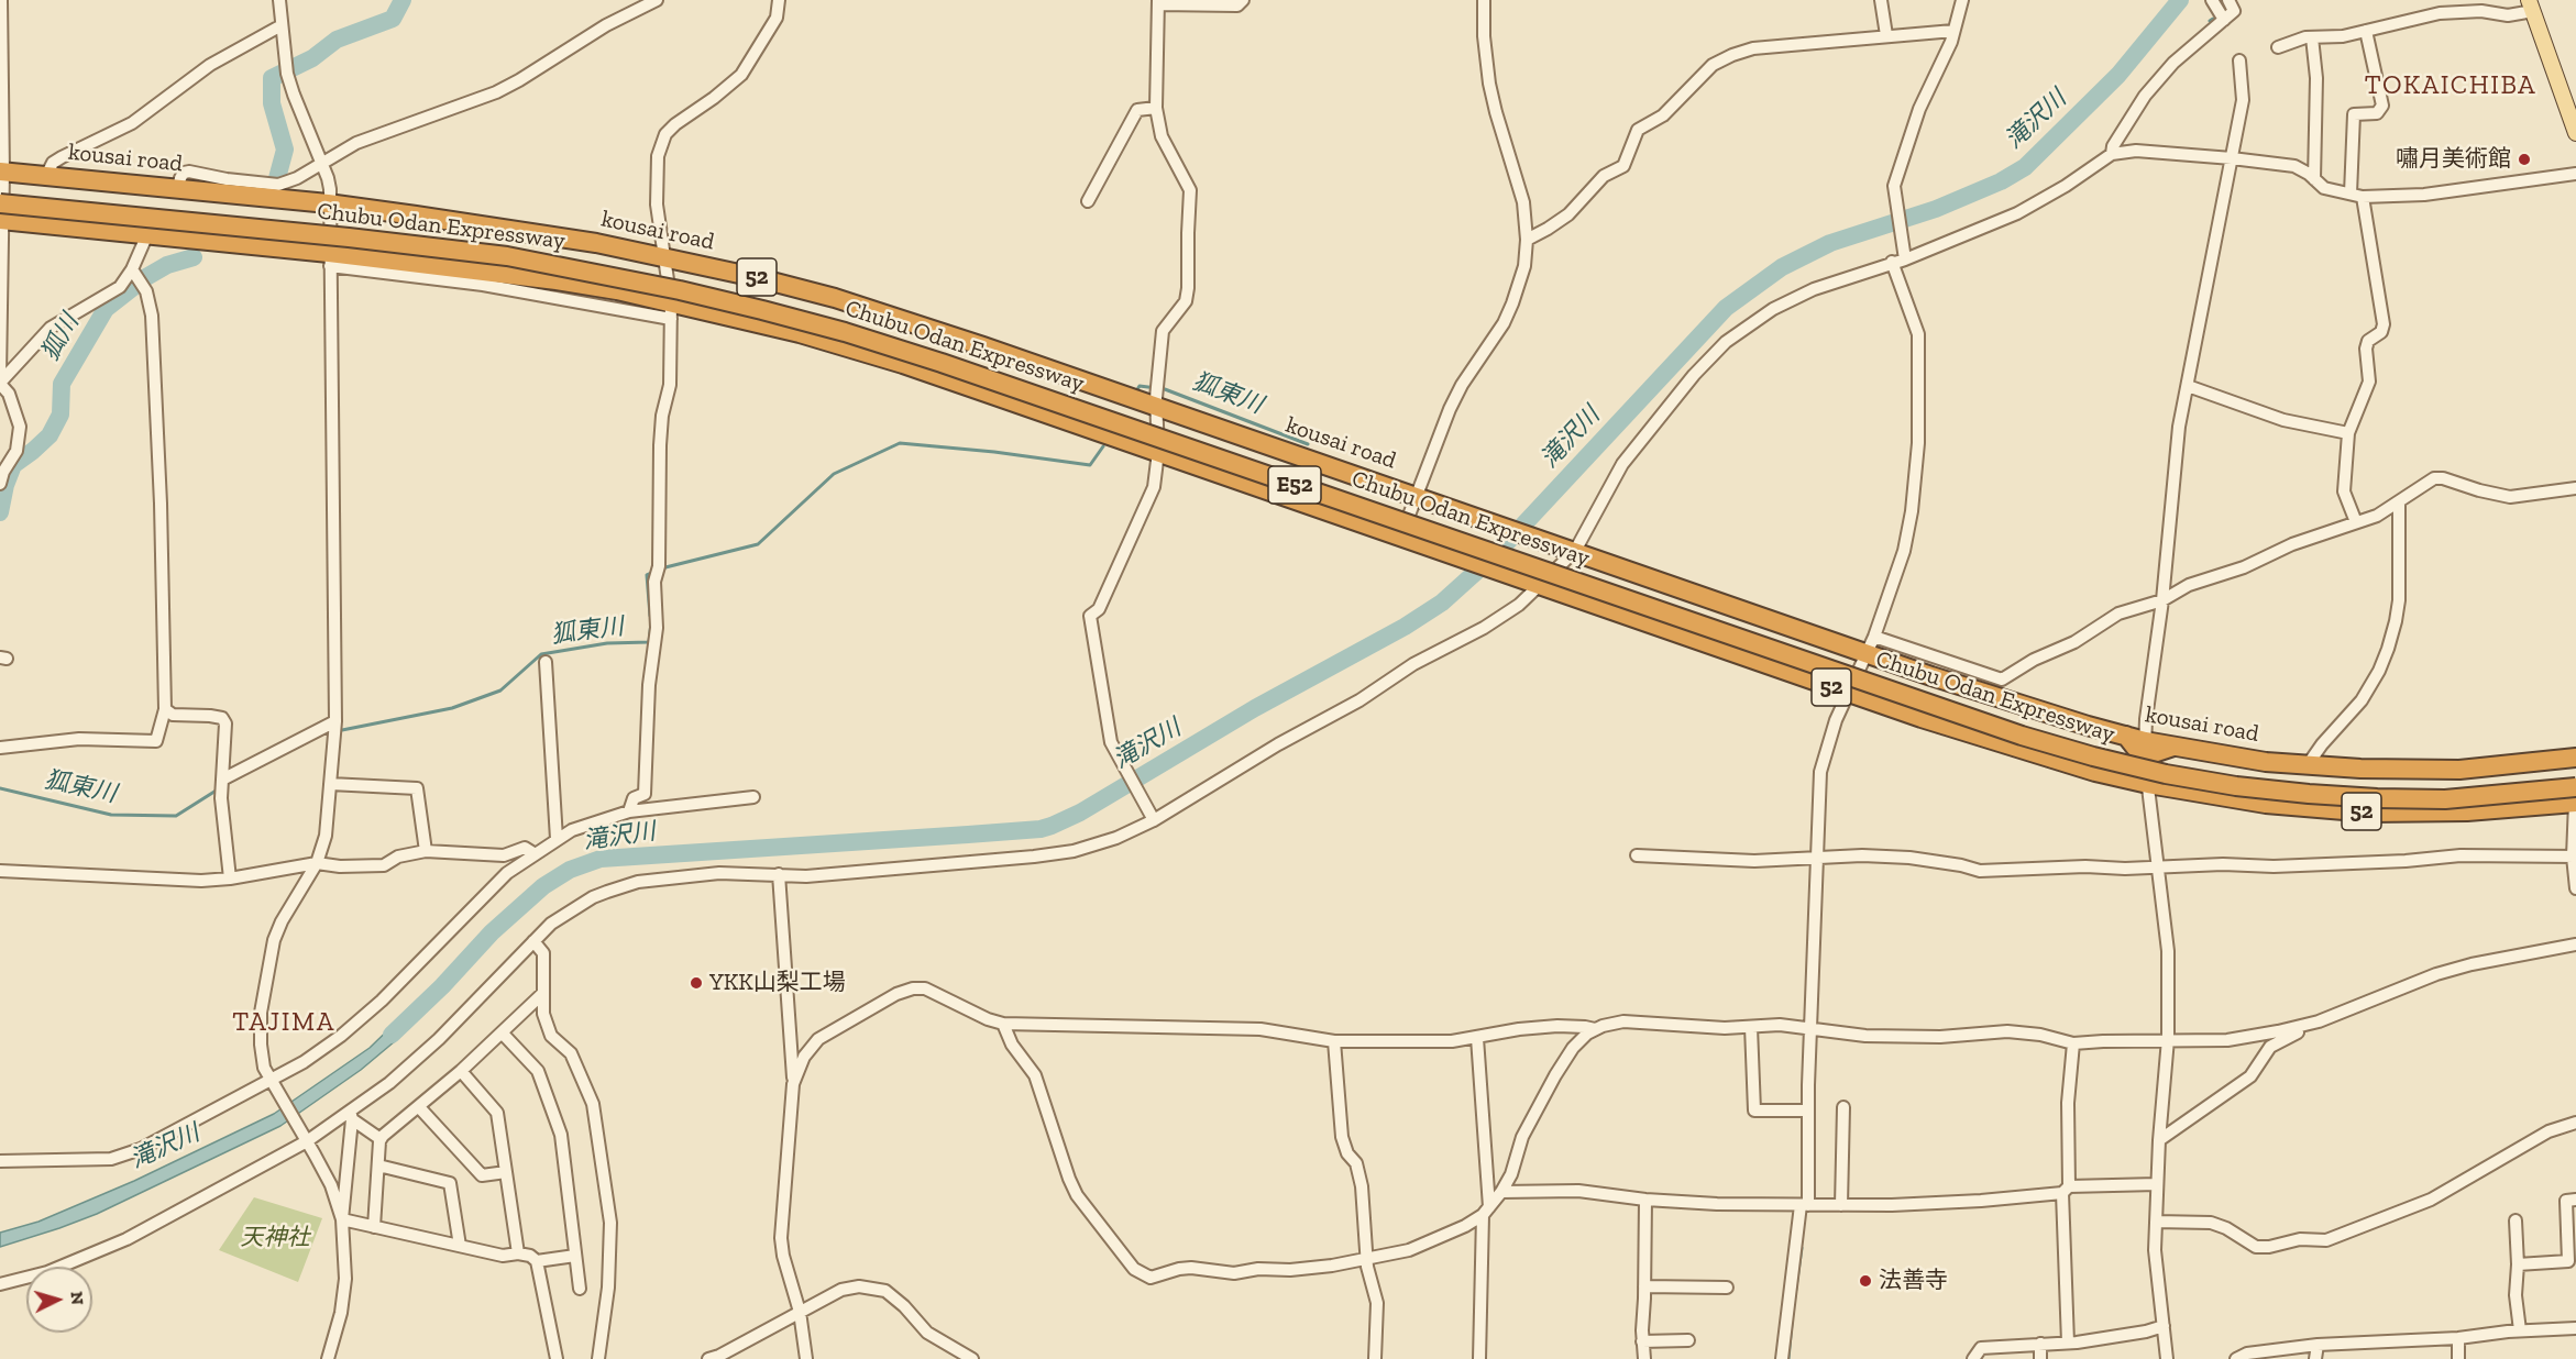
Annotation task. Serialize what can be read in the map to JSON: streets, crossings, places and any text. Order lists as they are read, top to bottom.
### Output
{
  "streets": {
    "highway": [
      "kousai road",
      "Chubu Odan Expressway",
      "52",
      "E52"
    ]
  },
  "crossings": [
    ["Chubu Odan Expressway", "52"]
  ],
  "districts": ["TOKAICHIBA", "TAJIMA"],
  "water": ["滝沢川", "狐川", "狐東川"],
  "parks": ["天神社"],
  "places": ["嘯月美術館", "YKK山梨工場", "法善寺"],
  "north": "right"
}
